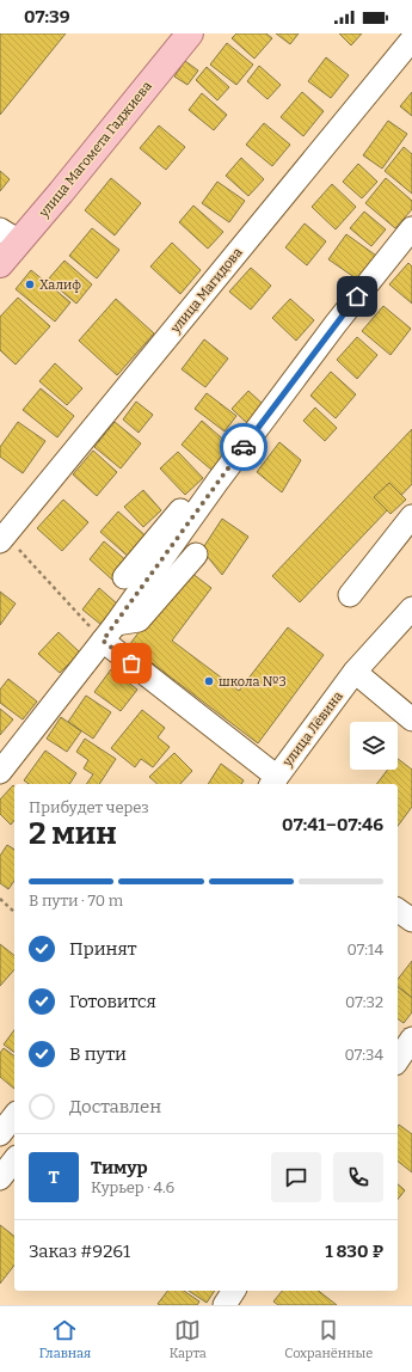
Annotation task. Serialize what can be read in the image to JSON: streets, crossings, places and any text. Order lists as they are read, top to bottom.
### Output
{
  "streets": {
    "main road": ["улица Магомета Гаджиева"],
    "street": ["улица Магидова", "улица Лёвина"]
  },
  "places": ["Халиф", "школа №3"],
  "page": {
    "status": "07:39",
    "heading": ["2 мин", "Прибудет через", "07:41–07:46"],
    "panel": [
      "Тимур",
      "Курьер · 4.6",
      "Заказ #9261",
      "1 830 ₽"
    ],
    "bar": "В пути · 70 m",
    "list": [
      ["Принят", "07:14"],
      ["Готовится", "07:32"],
      ["В пути", "07:34"],
      "Доставлен"
    ],
    "round": "Т",
    "tabs": ["Главная", "Карта", "Сохранённые"]
  }
}
